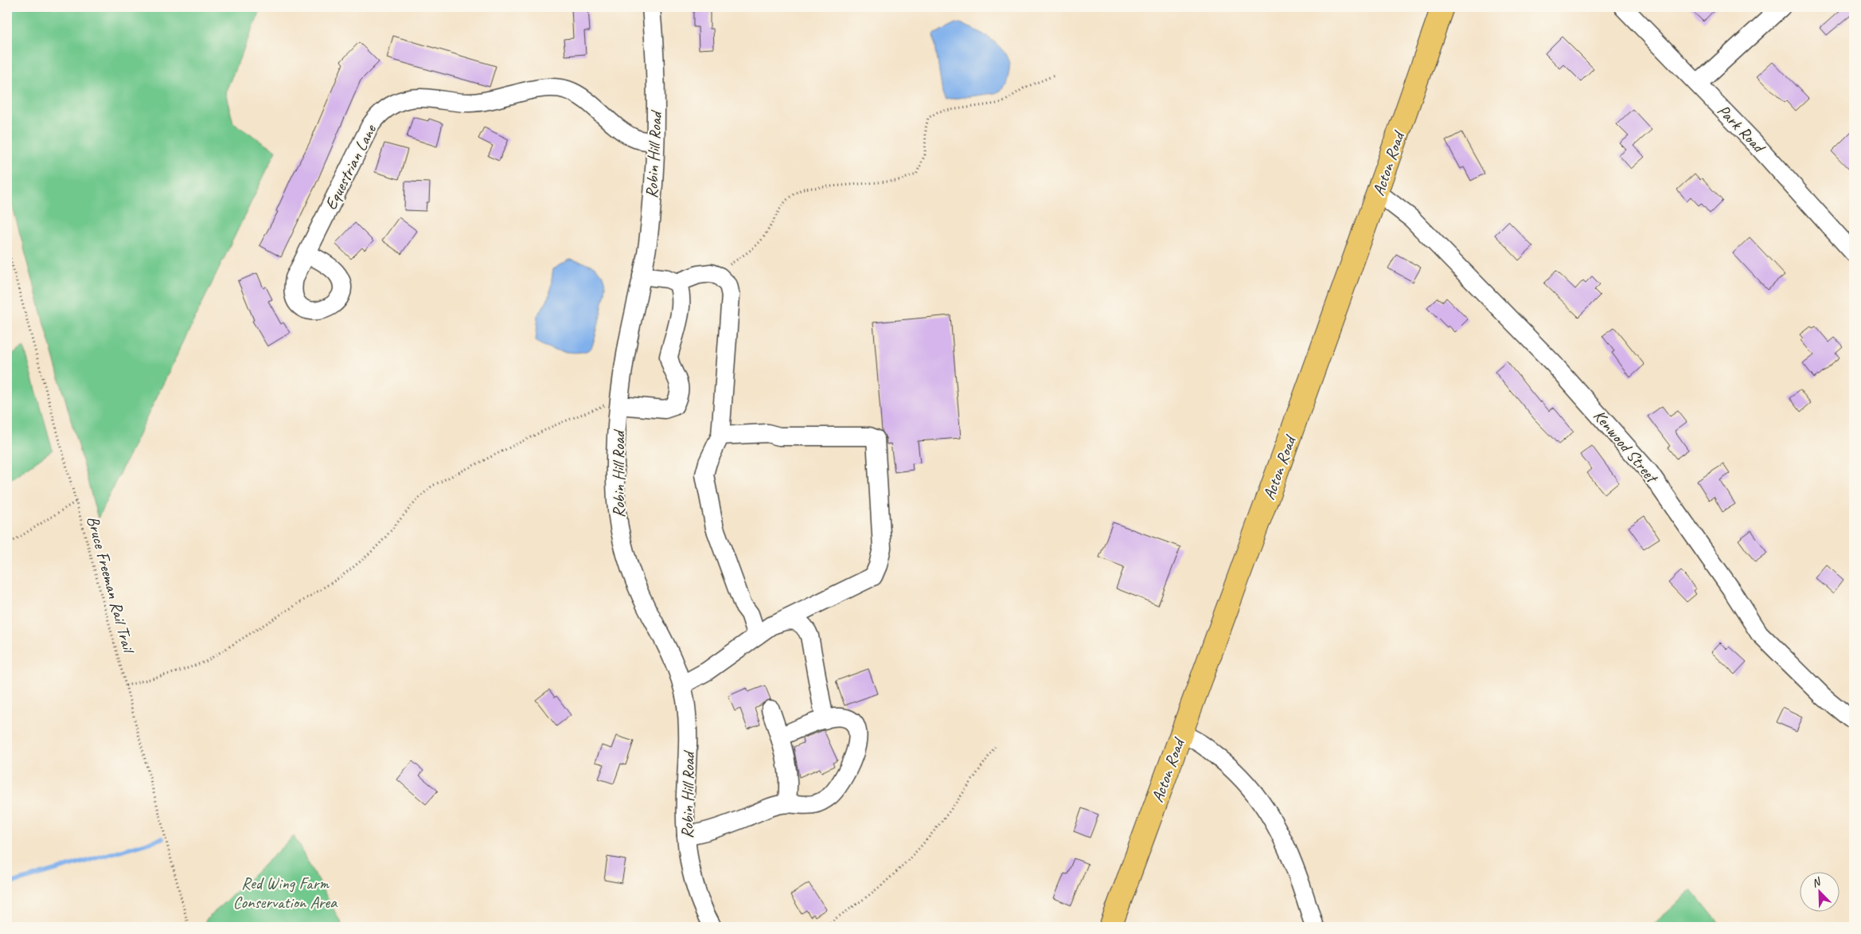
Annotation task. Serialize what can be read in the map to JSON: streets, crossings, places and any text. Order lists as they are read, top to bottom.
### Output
{
  "streets": {
    "main road": ["Acton Road"],
    "street": [
      "Park Road",
      "Robin Hill Road",
      "Equestrian Lane",
      "Kenwood Street"
    ],
    "path": ["Bruce Freeman Rail Trail"]
  },
  "crossings": [
    ["Robin Hill Road", "Equestrian Lane"],
    ["Acton Road", "Kenwood Street"]
  ],
  "parks": ["Red Wing Farm Conservation Area"],
  "north": "top left"
}
